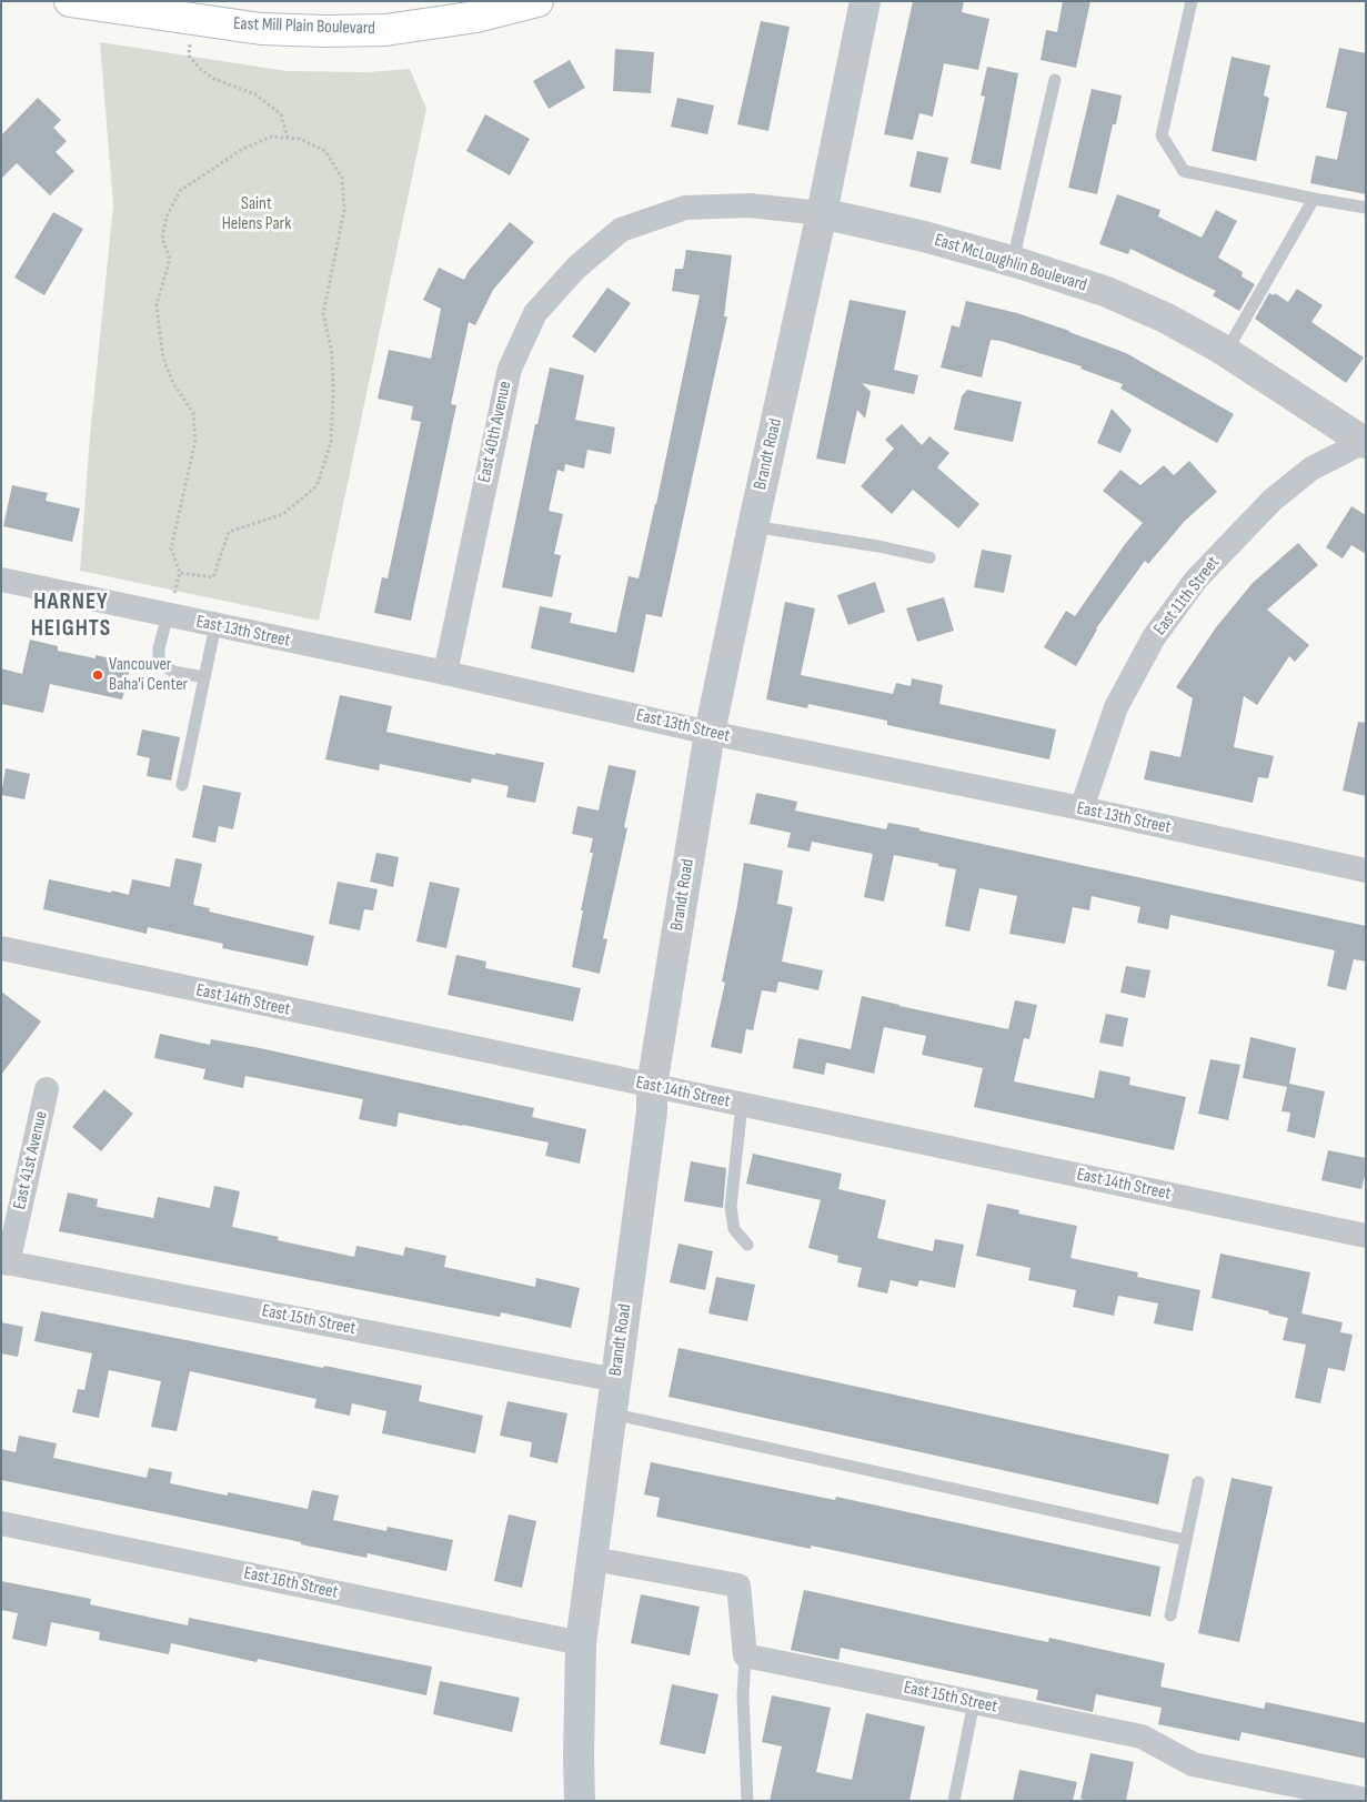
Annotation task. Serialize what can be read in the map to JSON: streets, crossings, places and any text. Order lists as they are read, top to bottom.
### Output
{
  "streets": {
    "main road": ["East Mill Plain Boulevard"],
    "street": [
      "East McLoughlin Boulevard",
      "East 40th Avenue",
      "Brandt Road",
      "East 11th Street",
      "East 13th Street",
      "East 14th Street",
      "East 41st Avenue",
      "East 15th Street",
      "East 16th Street"
    ]
  },
  "crossings": [
    ["East McLoughlin Boulevard", "East 40th Avenue"],
    ["East McLoughlin Boulevard", "Brandt Road"],
    ["East McLoughlin Boulevard", "East 11th Street"],
    ["East 40th Avenue", "East 13th Street"],
    ["Brandt Road", "East 13th Street"],
    ["Brandt Road", "East 14th Street"],
    ["Brandt Road", "East 15th Street"],
    ["Brandt Road", "East 16th Street"],
    ["East 11th Street", "East 13th Street"],
    ["East 41st Avenue", "East 15th Street"]
  ],
  "districts": ["HARNEY HEIGHTS"],
  "parks": ["Saint Helens Park"],
  "places": ["Vancouver Baha'i Center"]
}
